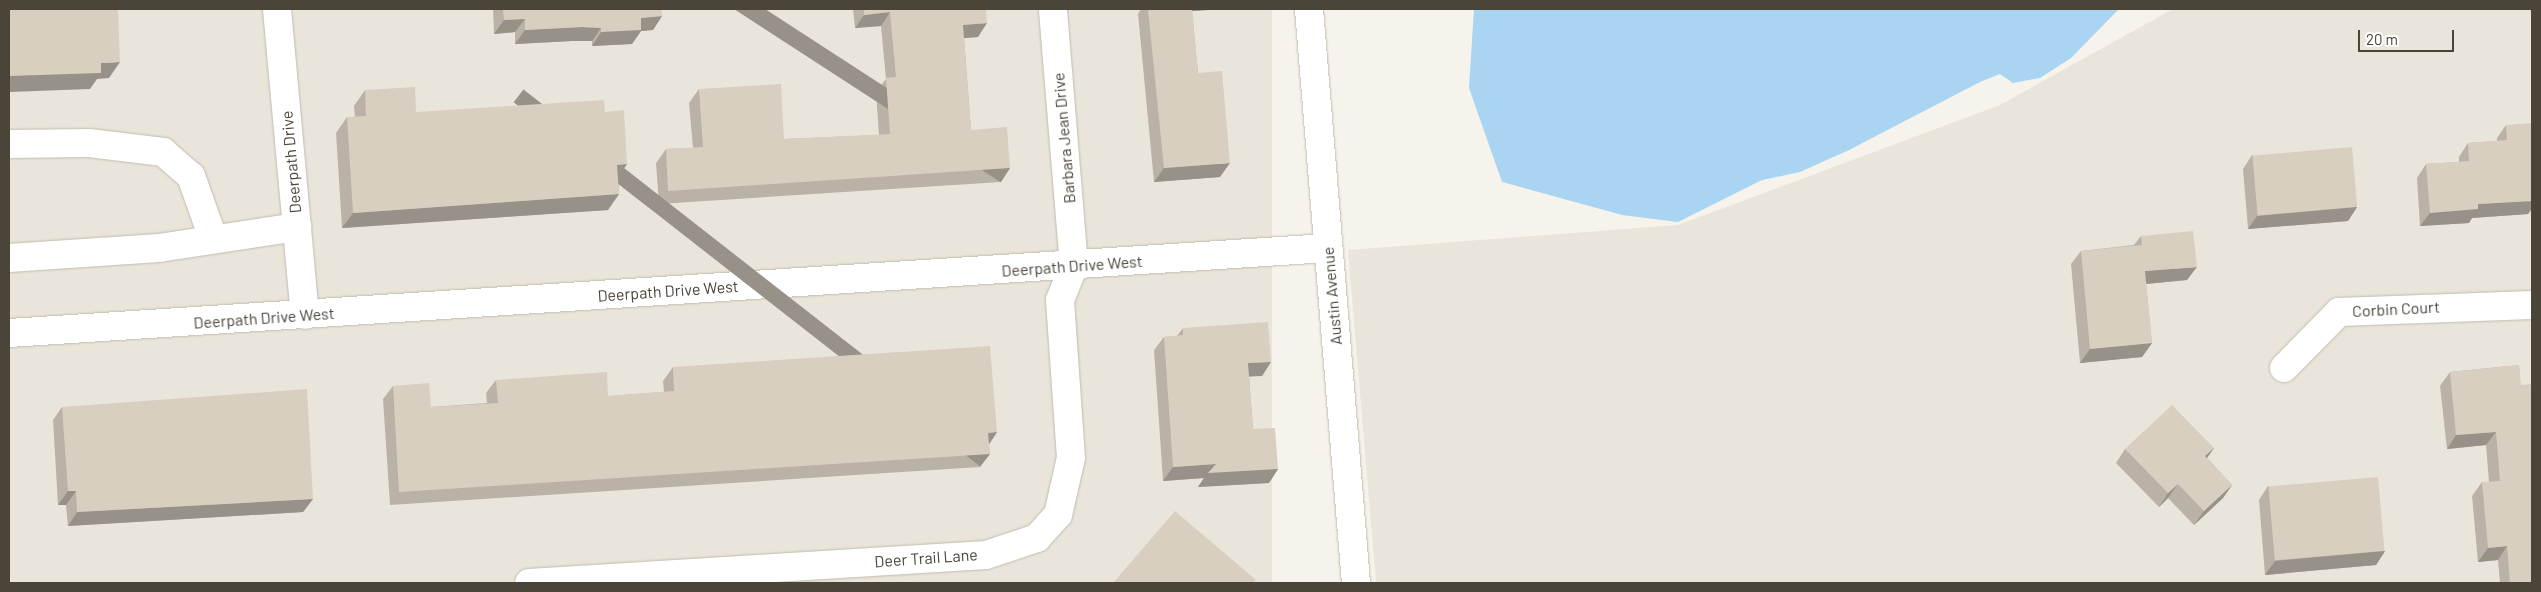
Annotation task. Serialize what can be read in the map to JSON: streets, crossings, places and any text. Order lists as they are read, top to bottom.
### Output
{
  "streets": {
    "street": [
      "Barbara Jean Drive",
      "Deerpath Drive",
      "Deerpath Drive West",
      "Austin Avenue",
      "Corbin Court",
      "Deer Trail Lane"
    ]
  },
  "crossings": [
    ["Barbara Jean Drive", "Deerpath Drive West"],
    ["Barbara Jean Drive", "Deer Trail Lane"],
    ["Deerpath Drive", "Deerpath Drive West"],
    ["Deerpath Drive West", "Austin Avenue"],
    ["Deerpath Drive West", "Deer Trail Lane"]
  ],
  "scale_bar": "20 m"
}
